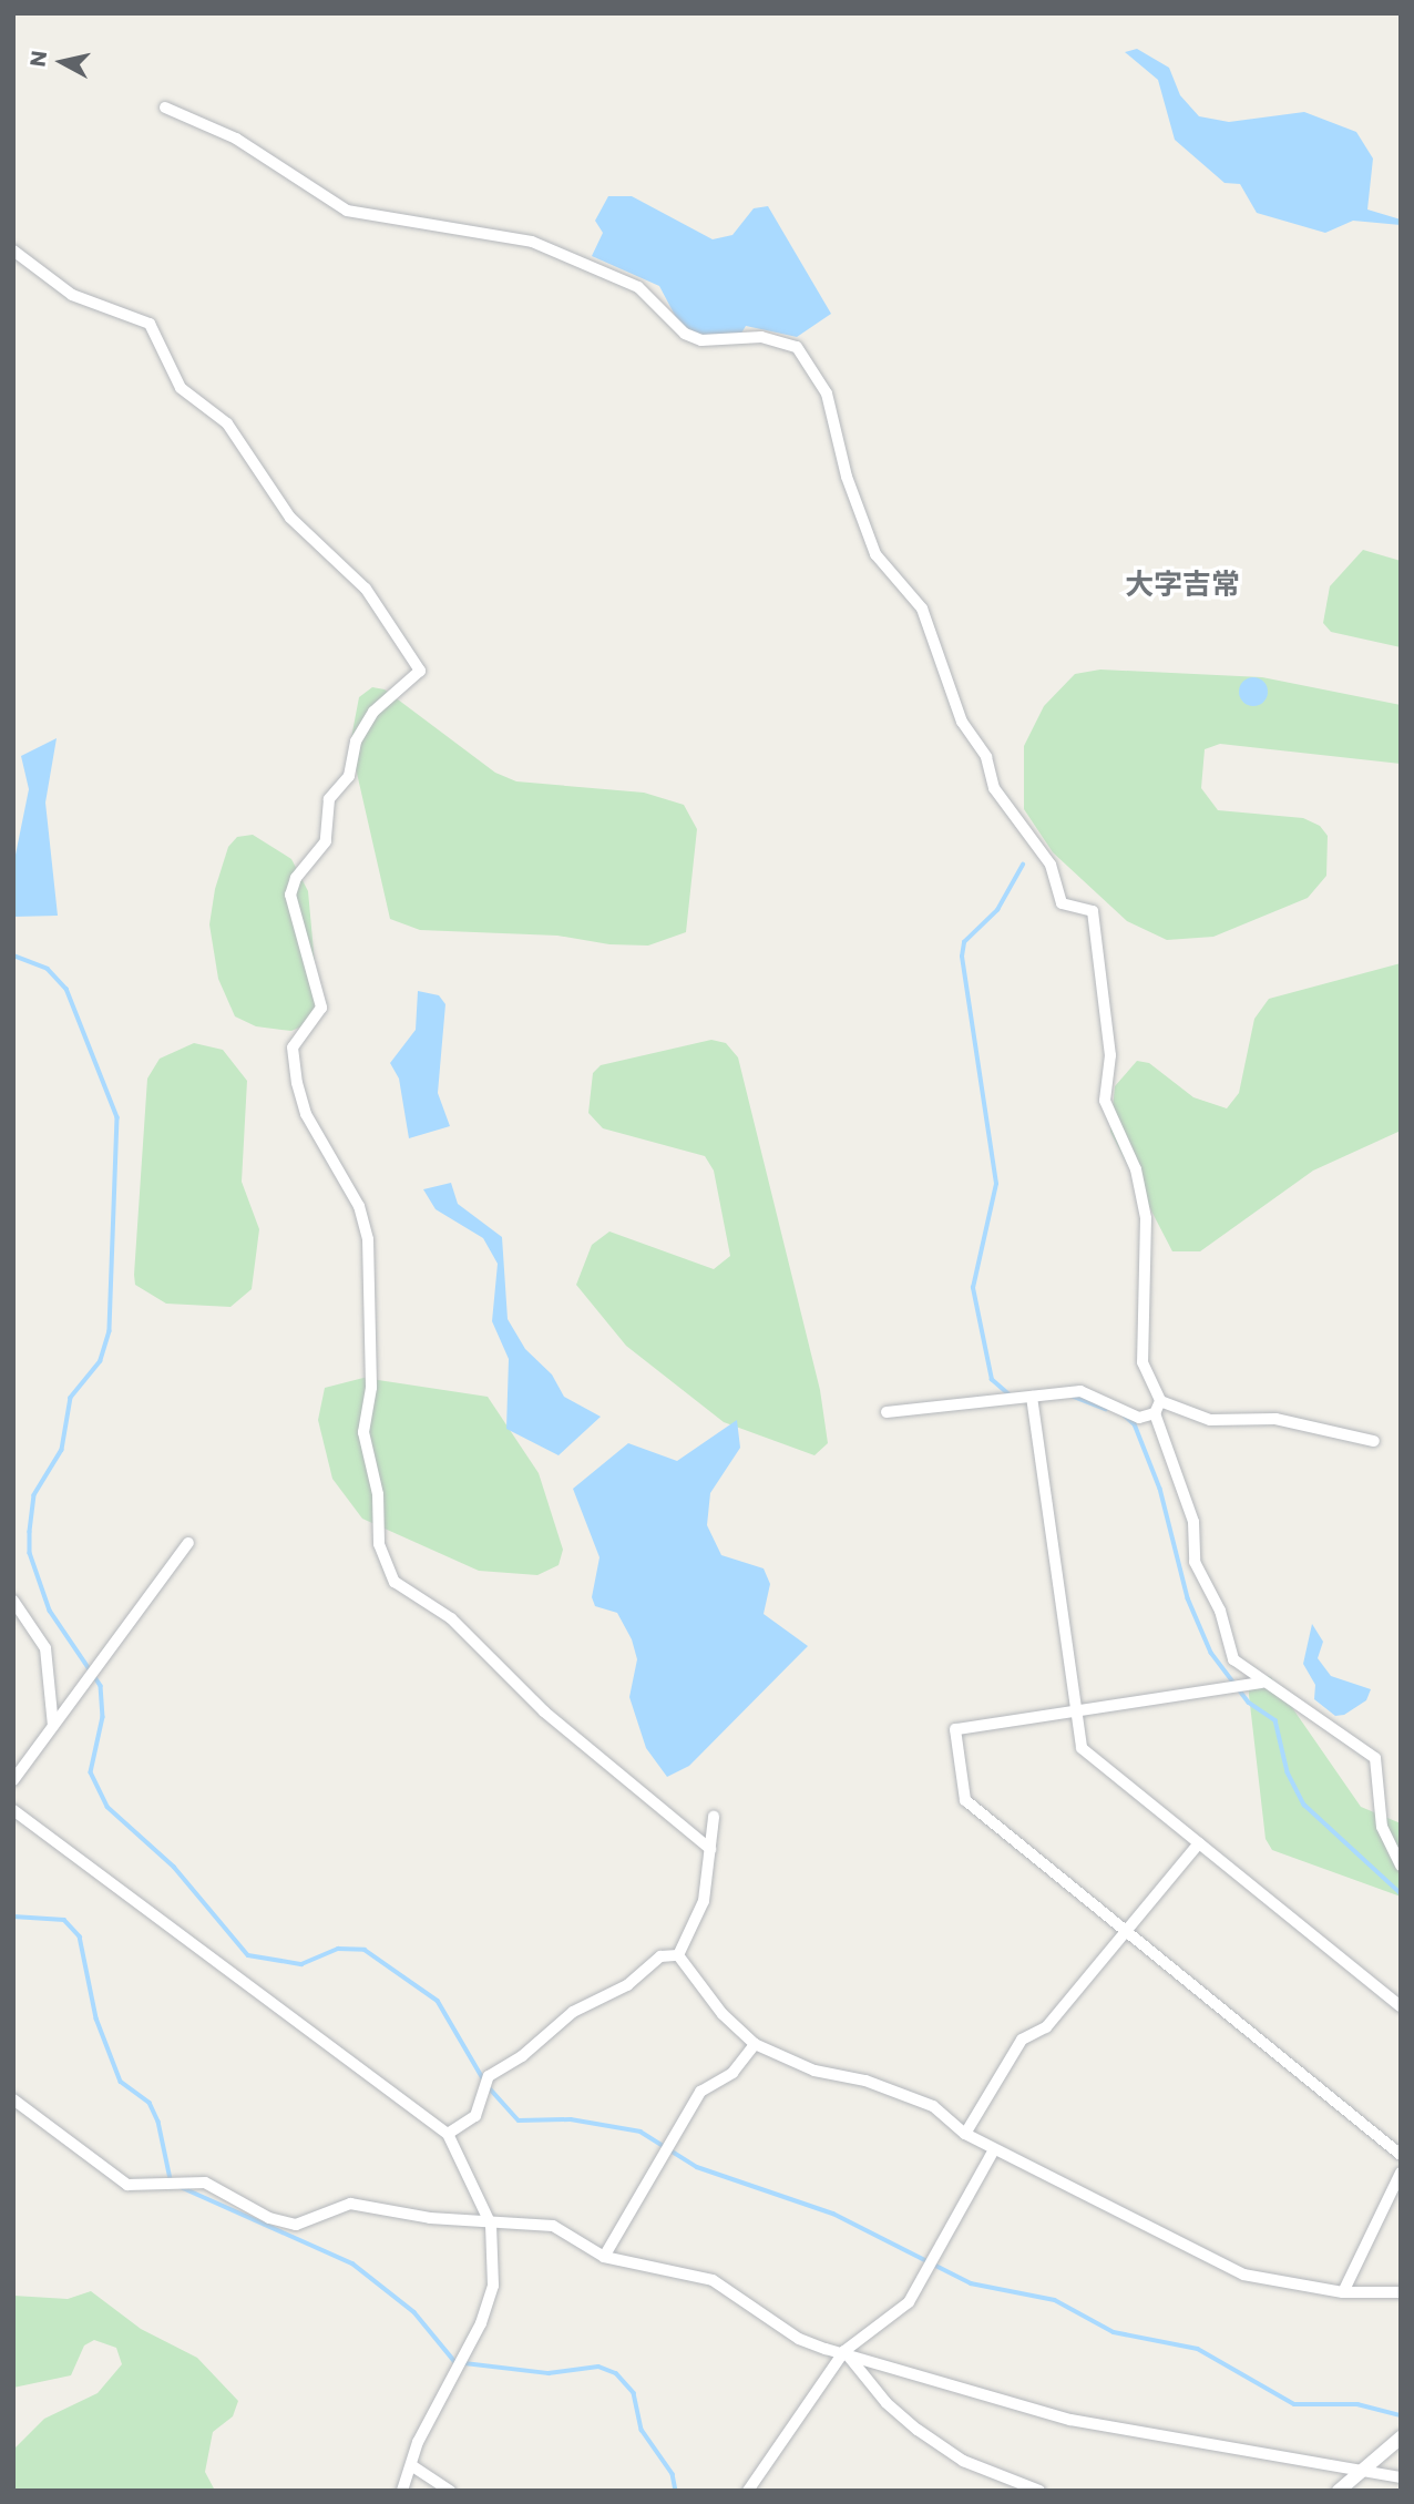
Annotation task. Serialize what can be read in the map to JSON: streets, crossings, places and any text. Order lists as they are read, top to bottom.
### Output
{
  "districts": ["大字吉常"],
  "north": "left"
}
